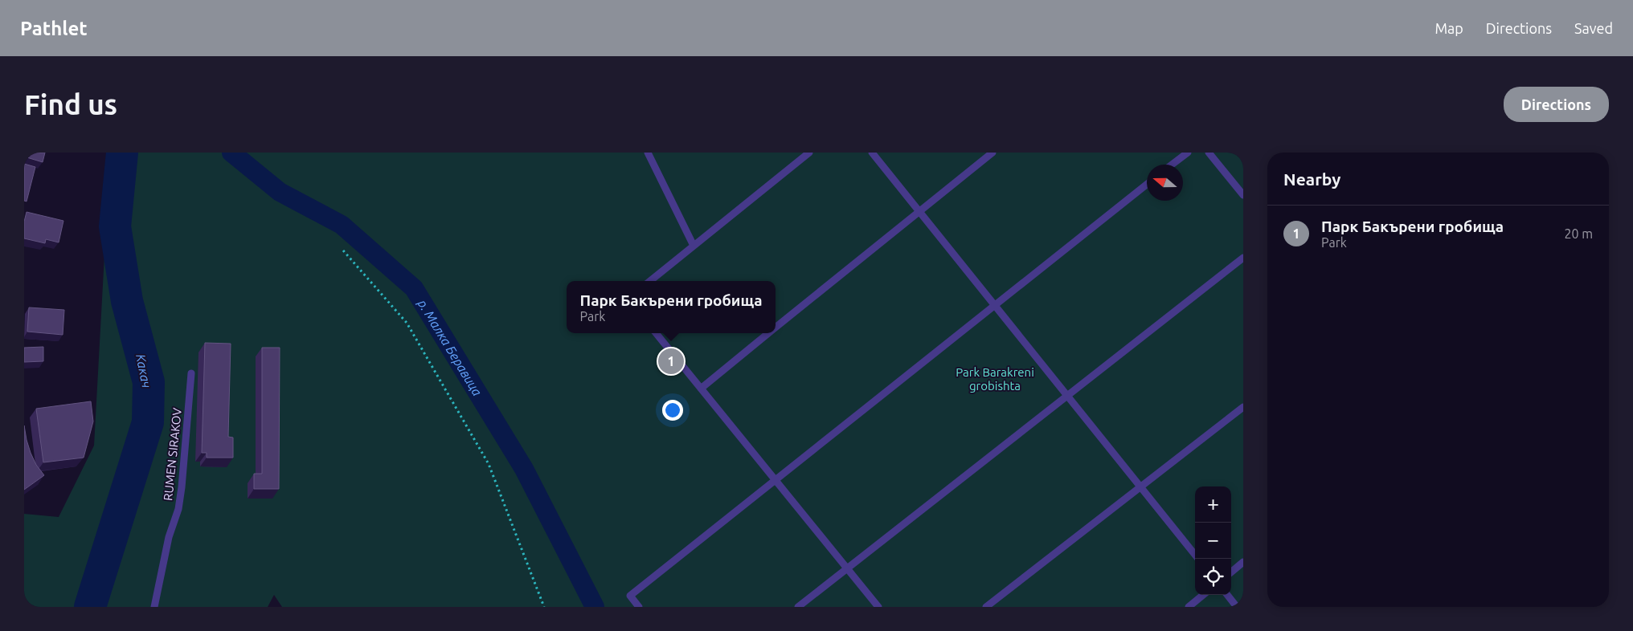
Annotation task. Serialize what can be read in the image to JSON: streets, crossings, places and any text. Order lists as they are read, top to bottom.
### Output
{
  "streets": {
    "lane": ["RUMEN SIRAKOV"]
  },
  "water": ["р. Малка Беравица", "Какач"],
  "parks": ["Park Barakreni grobishta"],
  "north": "left",
  "page": {
    "header": "Pathlet",
    "nav": ["Map", "Directions", "Saved"],
    "buttons": "Directions",
    "title": "Find us",
    "heading": "Nearby",
    "list": [
      {
        "mark": "1",
        "name": "Парк Бакърени гробища",
        "note": "Park",
        "value": "20 m"
      }
    ],
    "popup": ["Парк Бакърени гробища", "Park"],
    "pins": "1",
    "map_buttons": ["+", "−"]
  }
}
